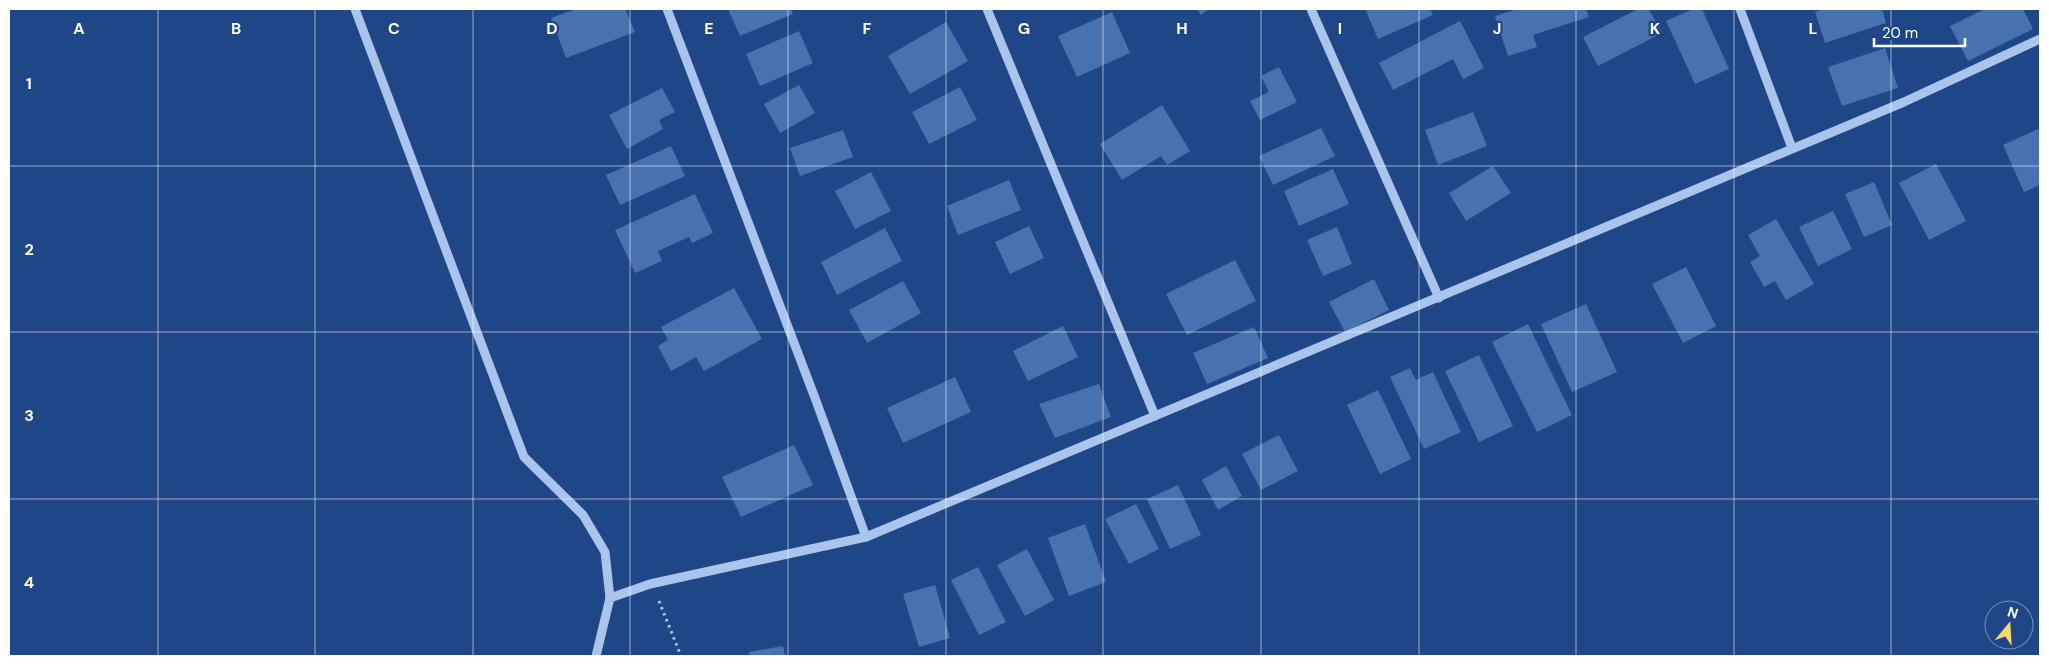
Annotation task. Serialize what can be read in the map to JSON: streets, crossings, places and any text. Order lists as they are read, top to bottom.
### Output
{
  "scale_bar": "20 m",
  "north": "top",
  "grid": {
    "columns": [
      "A",
      "B",
      "C",
      "D",
      "E",
      "F",
      "G",
      "H",
      "I",
      "J",
      "K",
      "L"
    ],
    "rows": [
      "1",
      "2",
      "3",
      "4"
    ]
  }
}
